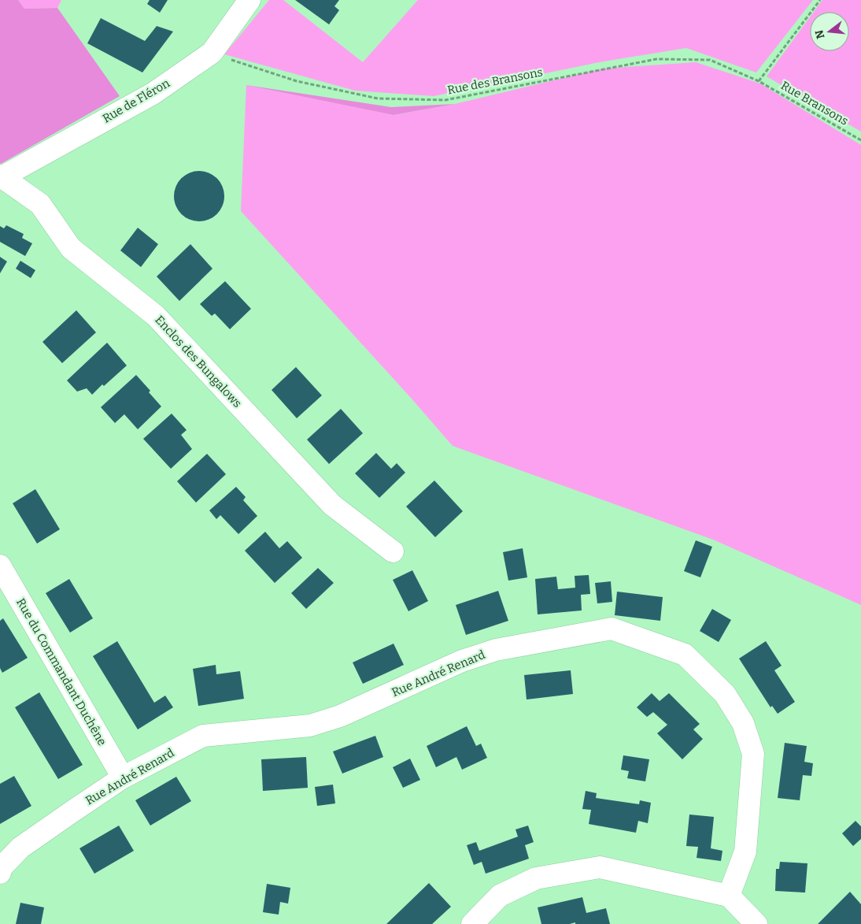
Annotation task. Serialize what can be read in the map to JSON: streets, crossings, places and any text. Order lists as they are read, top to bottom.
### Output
{
  "streets": {
    "street": [
      "Rue de Fléron",
      "Enclos des Bungalows",
      "Rue du Commandant Duchêne",
      "Rue André Renard"
    ],
    "path": ["Rue des Bransons", "Rue Bransons"]
  },
  "crossings": [
    ["Rue des Bransons", "Rue de Fléron"],
    ["Rue des Bransons", "Rue Bransons"],
    ["Rue de Fléron", "Enclos des Bungalows"],
    ["Rue du Commandant Duchêne", "Rue André Renard"]
  ],
  "north": "left"
}
